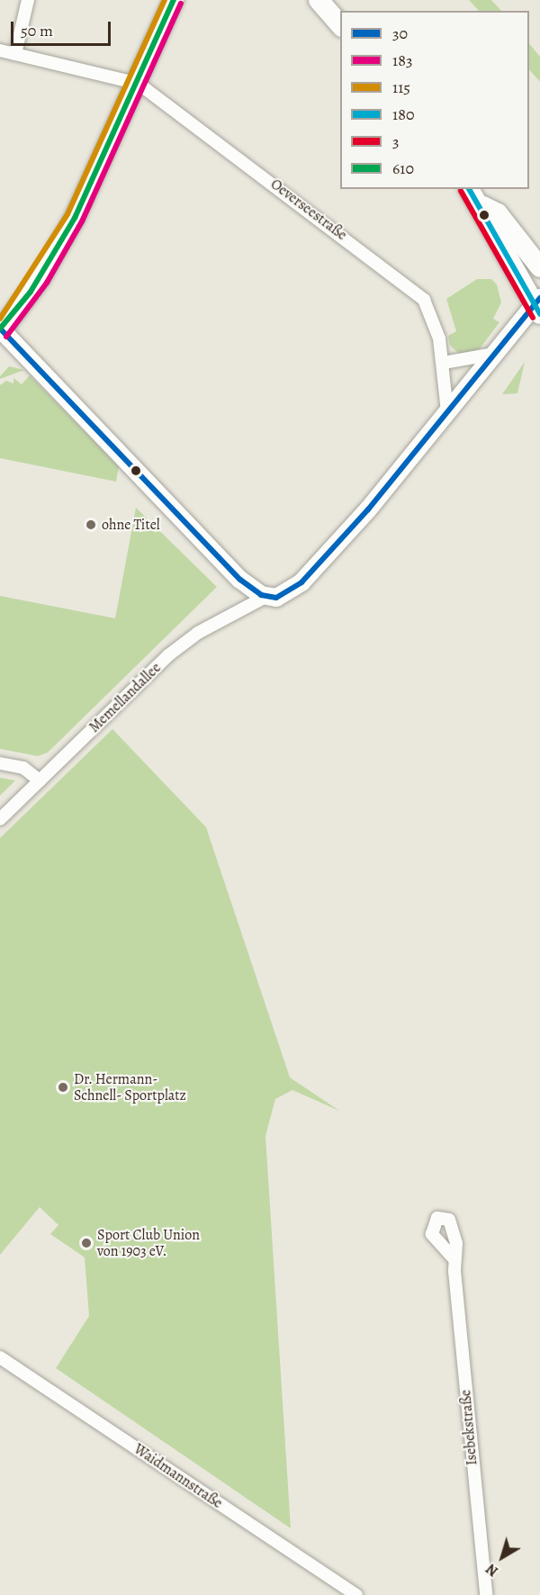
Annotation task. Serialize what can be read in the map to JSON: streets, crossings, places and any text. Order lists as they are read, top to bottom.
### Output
{
  "streets": {
    "street": [
      "Oeverseestraße",
      "Memellandallee",
      "Isebekstraße",
      "Waidmannstraße"
    ]
  },
  "places": ["ohne Titel", "Dr. Hermann- Schnell- Sportplatz", "Sport Club Union von 1903 eV."],
  "lines": [
    "transit line 115",
    "transit line 610",
    "transit line 183",
    "transit line 180",
    "transit line 3",
    "transit line 30"
  ],
  "legend": [
    "30",
    "183",
    "115",
    "180",
    "3",
    "610"
  ],
  "scale_bar": "50 m",
  "north": "bottom left"
}
